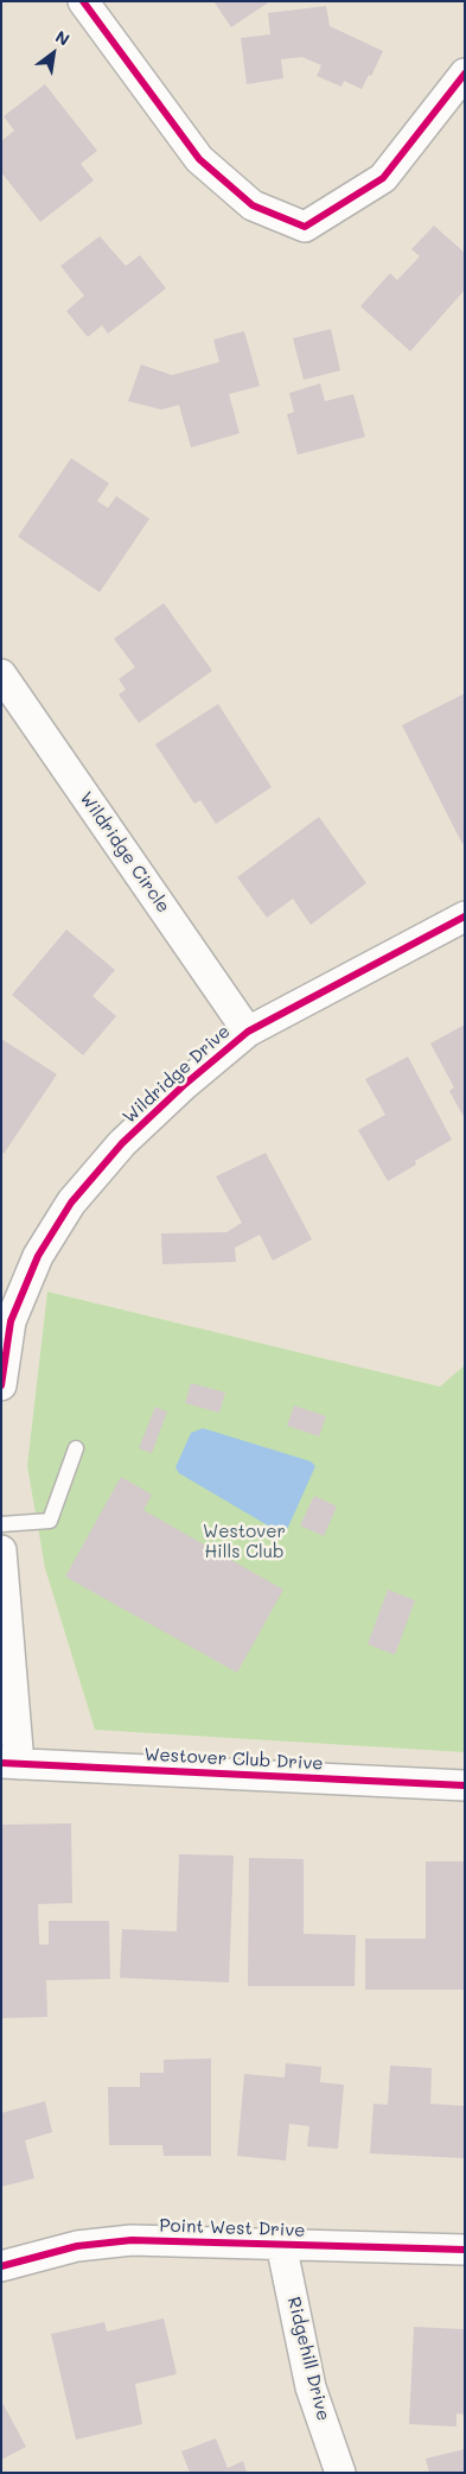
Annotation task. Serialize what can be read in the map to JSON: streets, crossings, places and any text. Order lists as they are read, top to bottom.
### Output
{
  "streets": {
    "street": [
      "Wildridge Circle",
      "Wildridge Drive",
      "Westover Club Drive",
      "Point West Drive",
      "Ridgehill Drive"
    ]
  },
  "crossings": [
    ["Wildridge Circle", "Wildridge Drive"],
    ["Point West Drive", "Ridgehill Drive"]
  ],
  "parks": ["Westover Hills Club"],
  "north": "top right"
}
